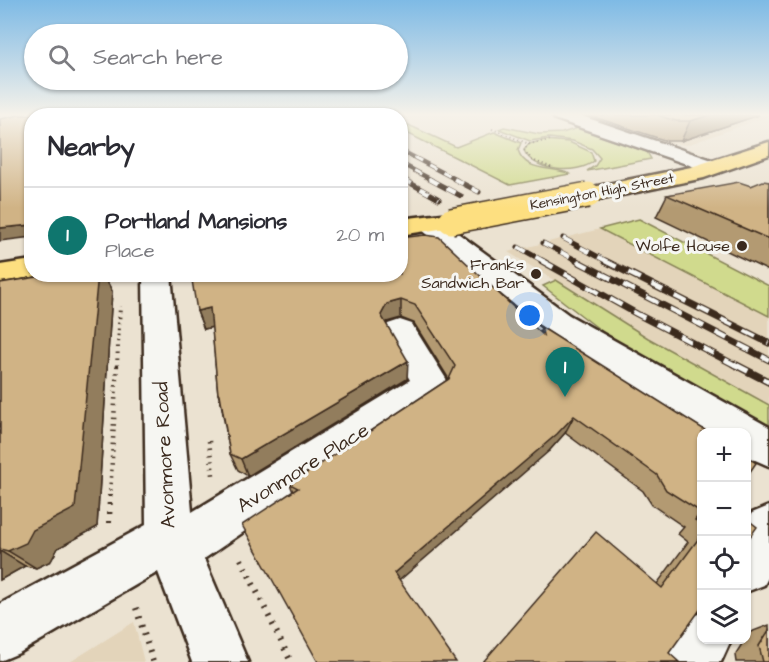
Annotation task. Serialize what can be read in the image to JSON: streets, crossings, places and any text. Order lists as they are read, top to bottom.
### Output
{
  "streets": {
    "main road": ["Kensington High Street"],
    "street": ["Avonmore Road", "Avonmore Place"]
  },
  "crossings": [
    ["Avonmore Road", "Avonmore Place"]
  ],
  "places": ["Wolfe House", "Franks Sandwich Bar"],
  "page": {
    "search": "Search here",
    "heading": "Nearby",
    "list": [
      {
        "mark": "1",
        "name": "Portland Mansions",
        "note": "Place",
        "value": "20 m"
      }
    ],
    "pins": "1",
    "map_buttons": ["+", "−"]
  }
}
